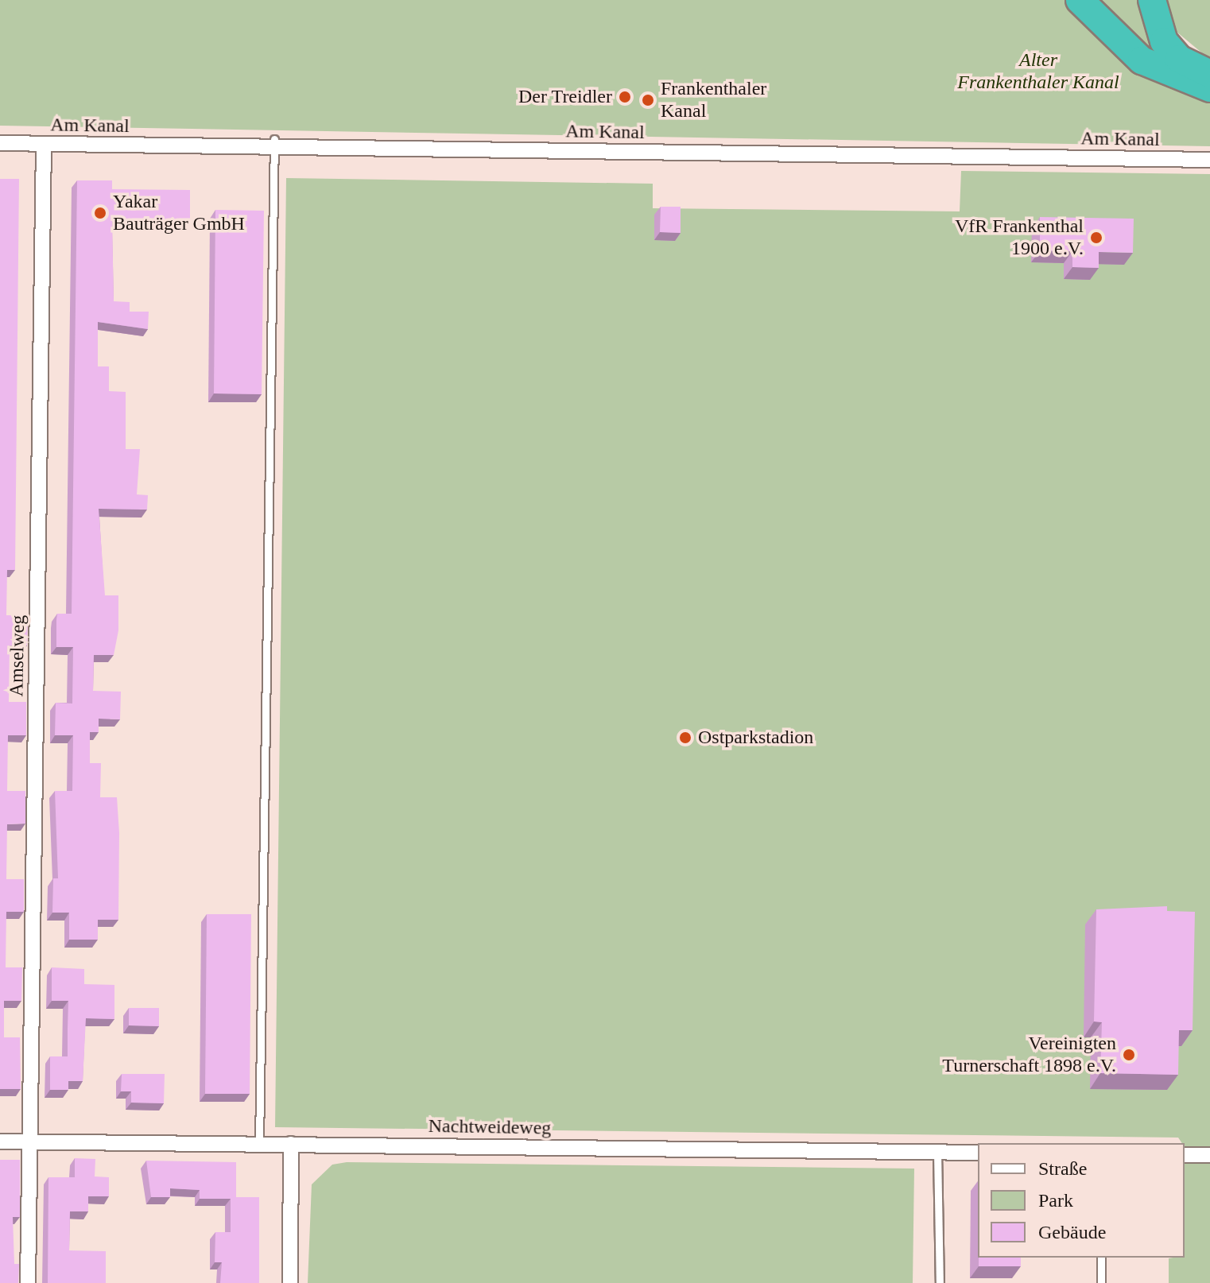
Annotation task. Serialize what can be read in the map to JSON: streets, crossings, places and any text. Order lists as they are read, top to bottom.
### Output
{
  "streets": {
    "street": ["Am Kanal", "Amselweg", "Nachtweideweg"]
  },
  "crossings": [
    ["Am Kanal", "Amselweg"],
    ["Amselweg", "Nachtweideweg"]
  ],
  "parks": ["Alter Frankenthaler Kanal"],
  "places": [
    "Der Treidler",
    "Frankenthaler Kanal",
    "Yakar Bauträger GmbH",
    "VfR Frankenthal 1900 e.V.",
    "Ostparkstadion",
    "Vereinigten Turnerschaft 1898 e.V."
  ],
  "legend": ["Straße", "Park", "Gebäude"]
}
